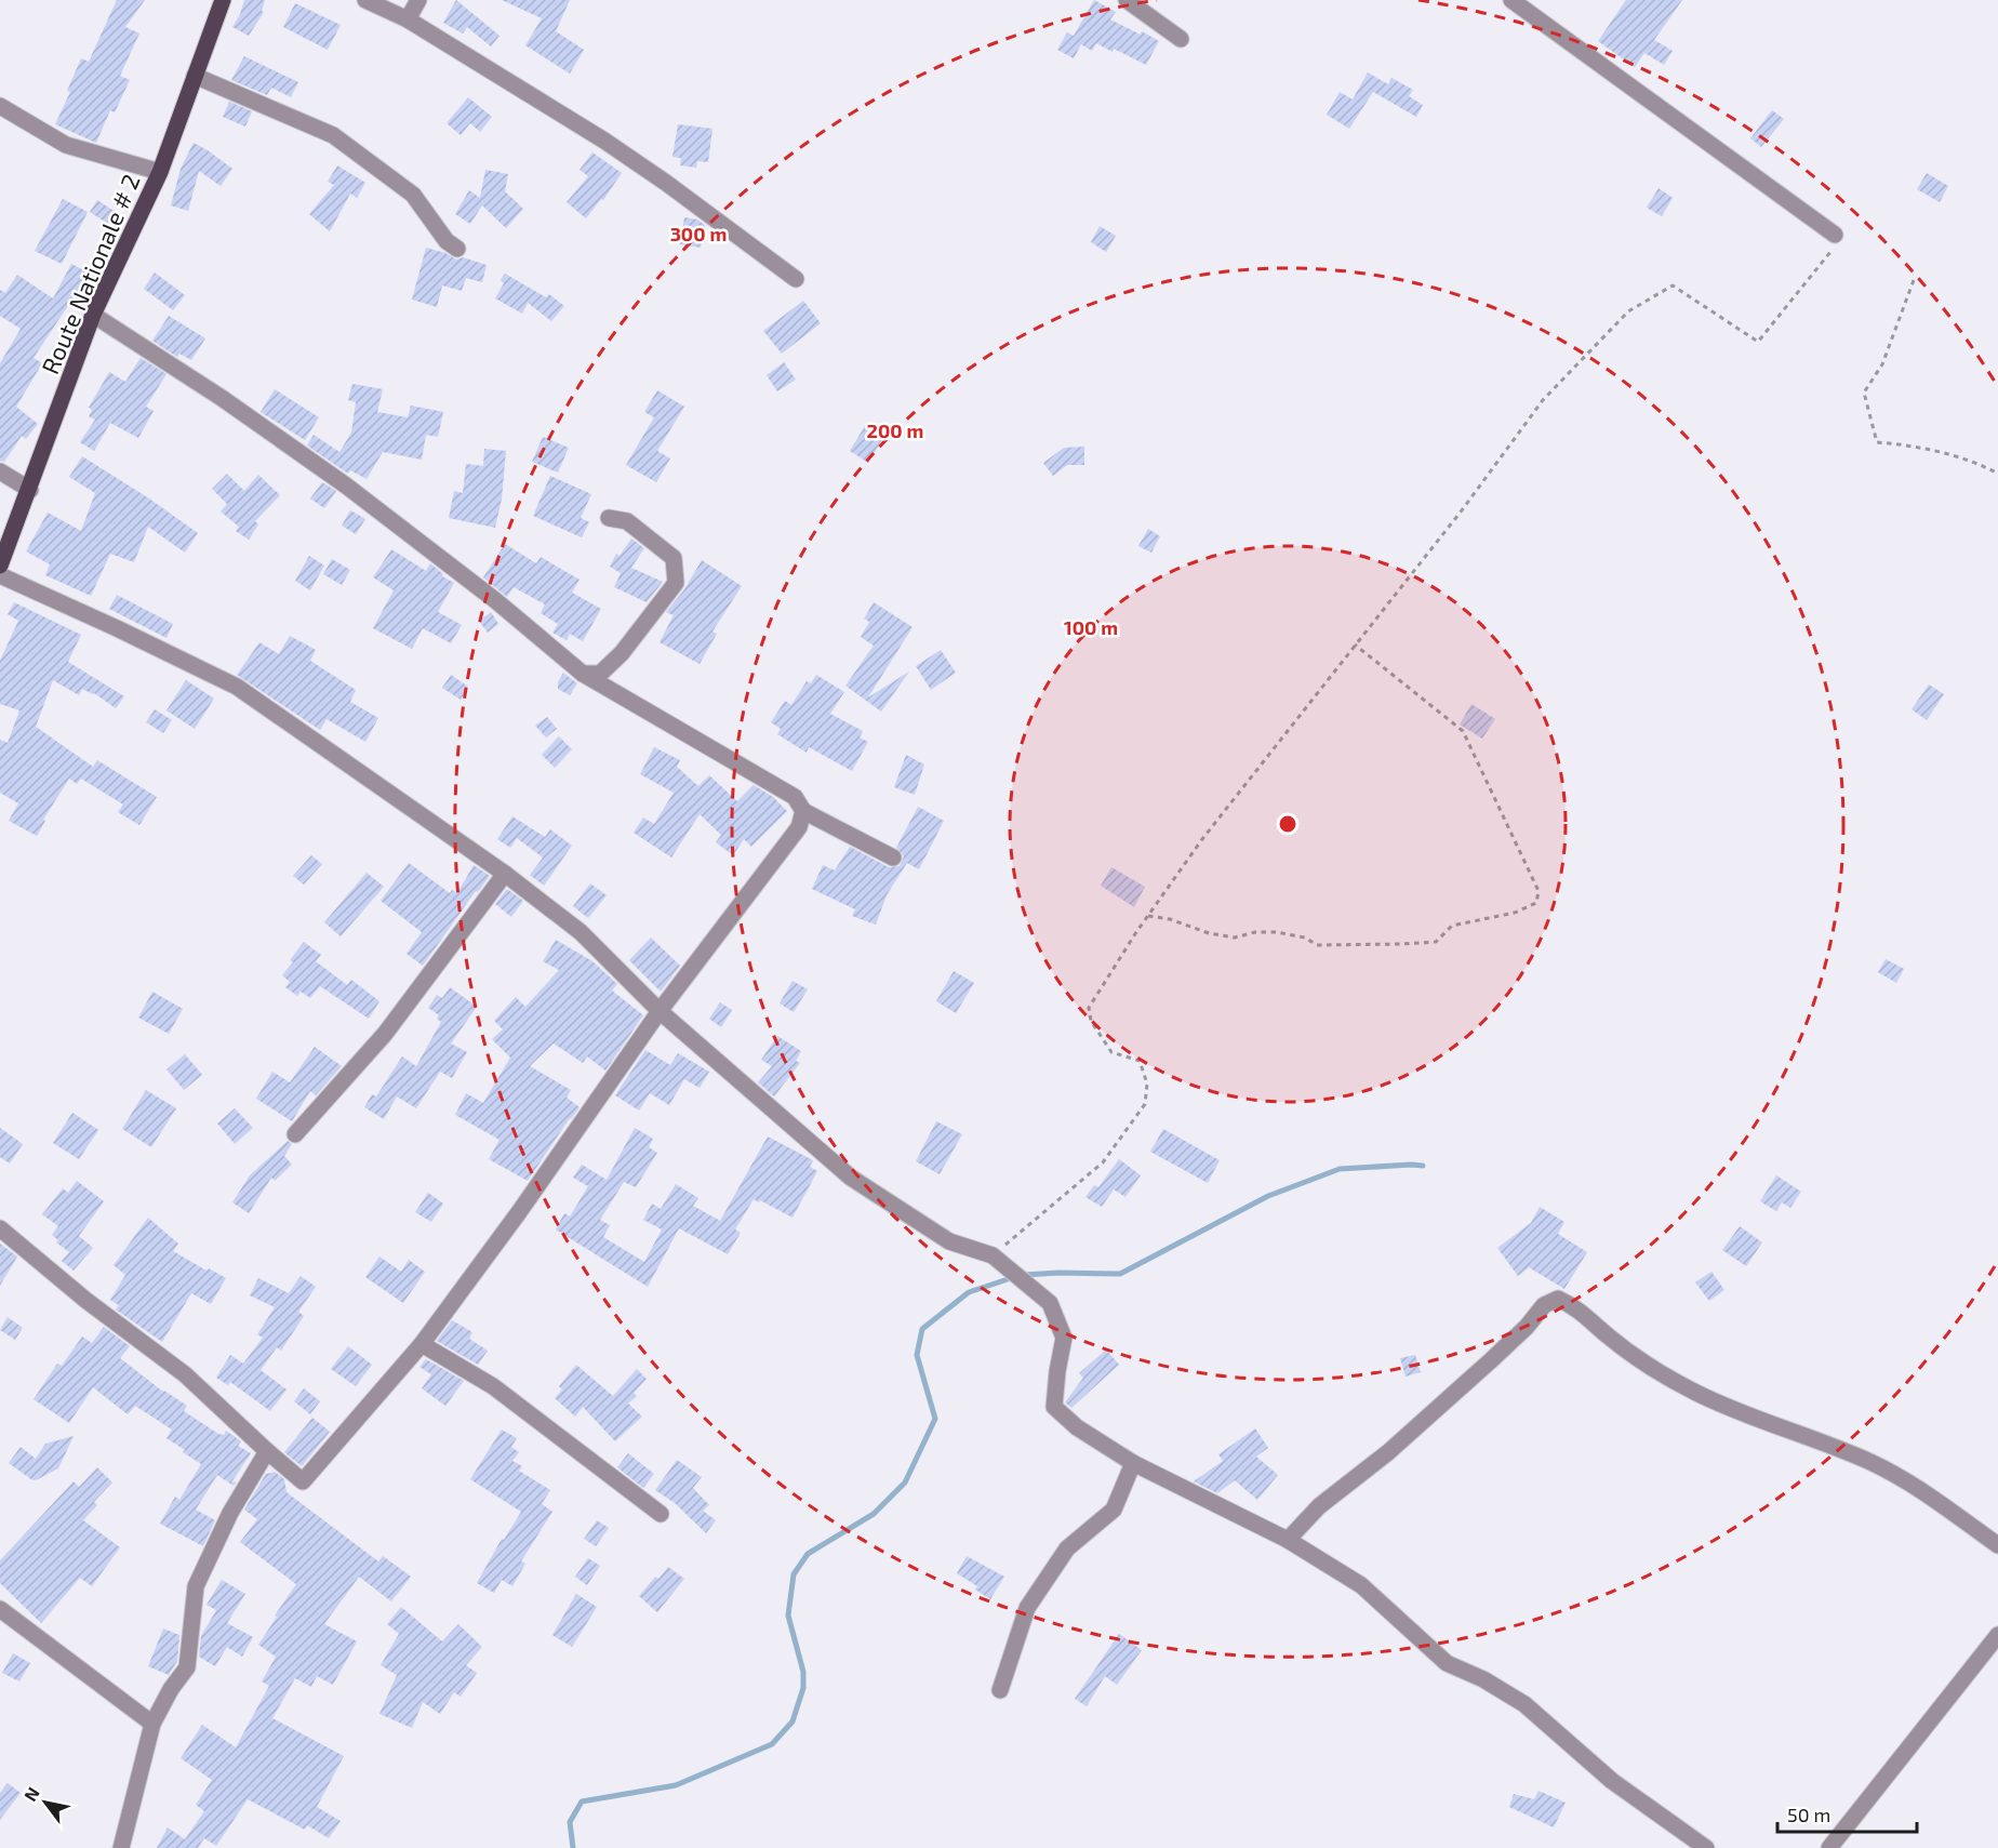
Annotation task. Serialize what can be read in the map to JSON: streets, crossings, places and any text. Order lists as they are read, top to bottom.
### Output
{
  "streets": {
    "main road": ["Route Nationale # 2"]
  },
  "scale_bar": "50 m",
  "north": "top left",
  "rings": ["300 m", "200 m", "100 m"]
}
